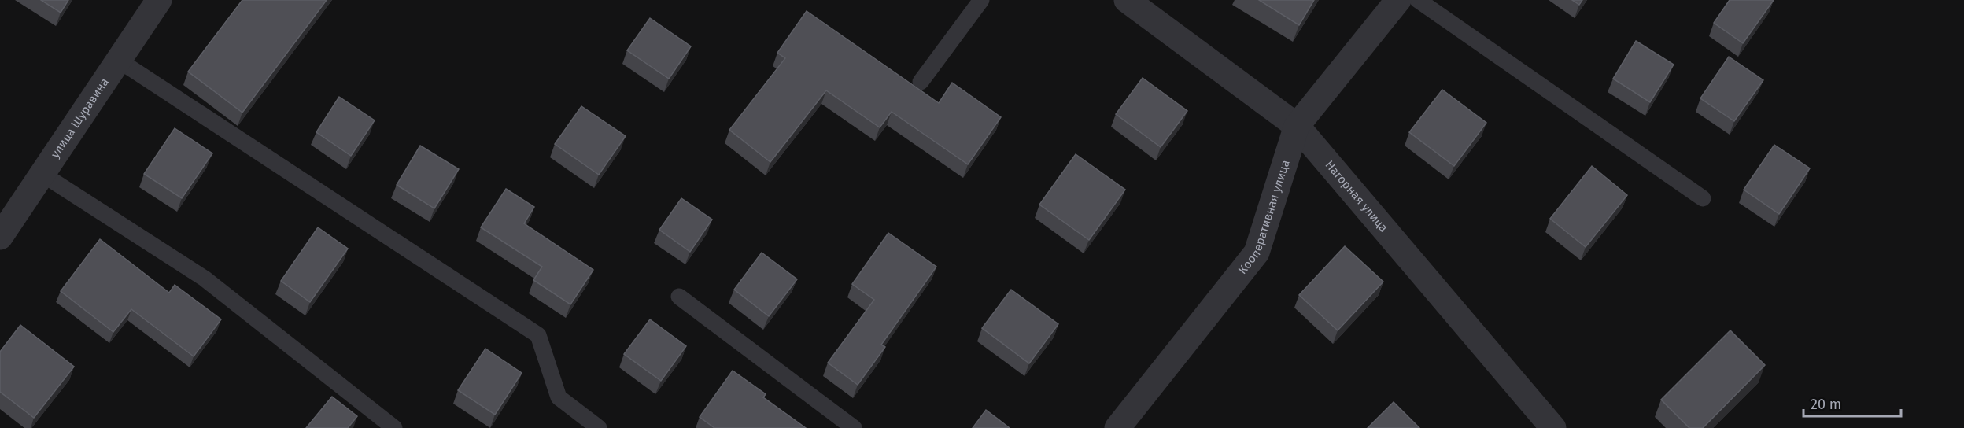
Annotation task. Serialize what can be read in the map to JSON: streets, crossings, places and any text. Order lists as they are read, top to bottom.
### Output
{
  "streets": {
    "street": ["улица Шуравина", "Нагорная улица", "Кооперативная улица"]
  },
  "crossings": [
    ["Нагорная улица", "Кооперативная улица"]
  ],
  "scale_bar": "20 m"
}
